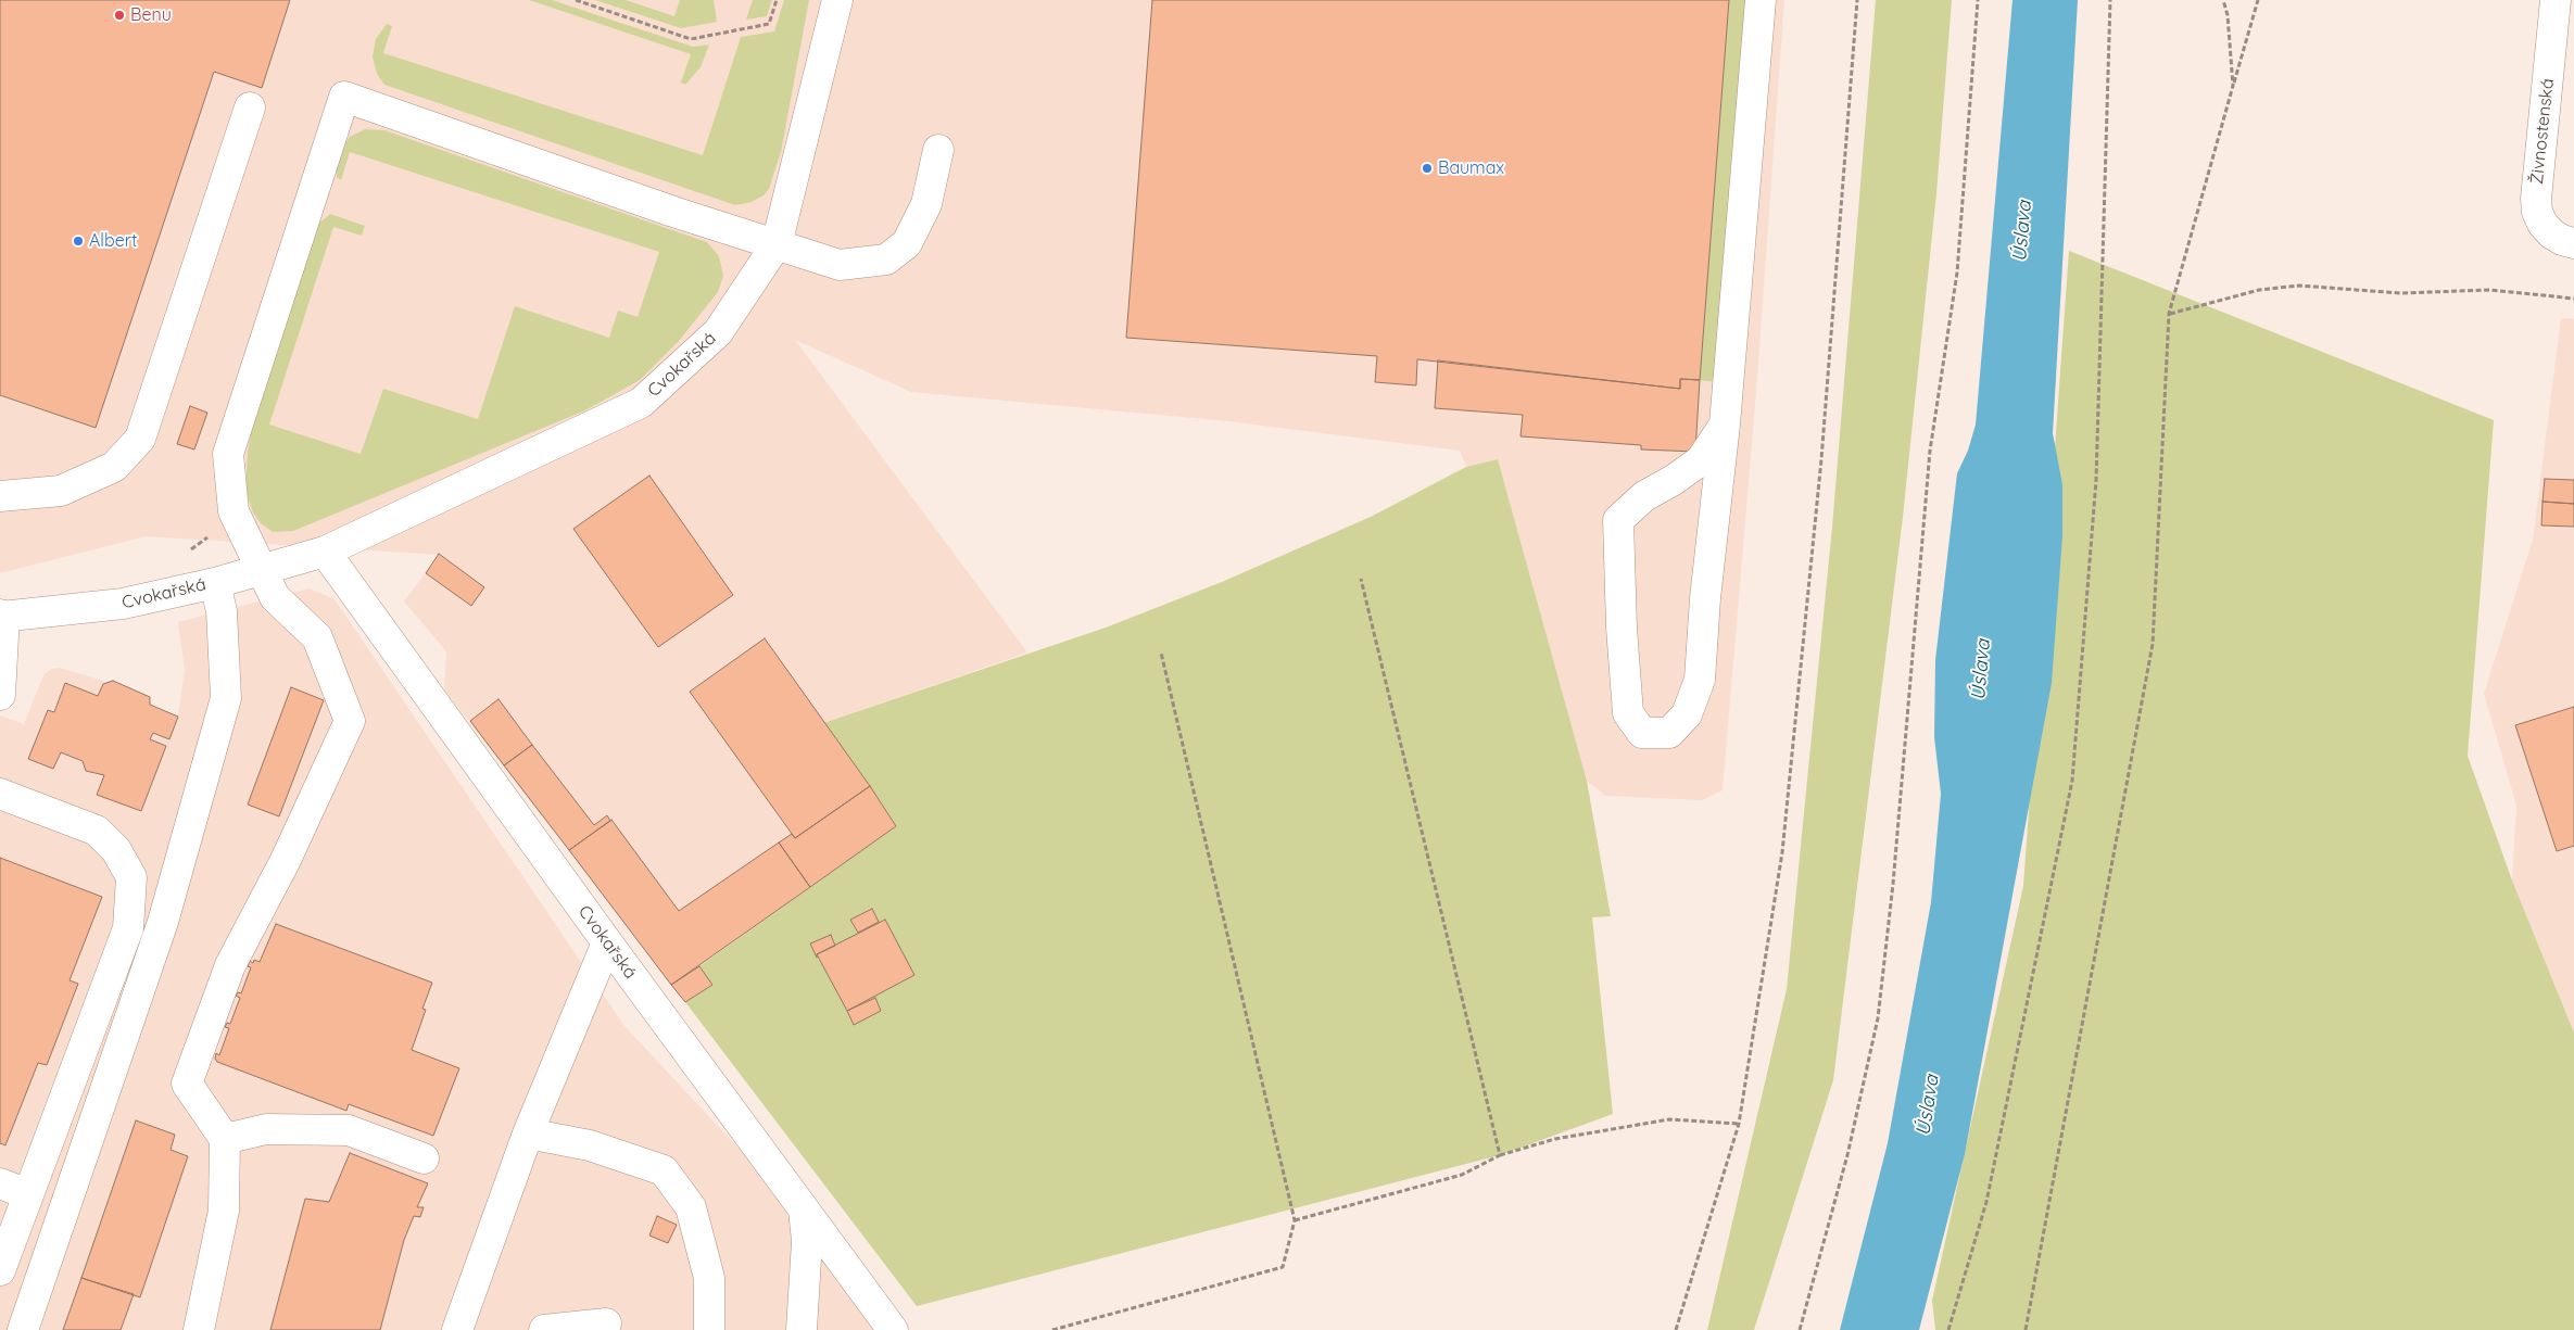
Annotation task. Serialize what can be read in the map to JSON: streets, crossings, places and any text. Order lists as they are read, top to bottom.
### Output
{
  "streets": {
    "street": ["Živnostenská", "Cvokařská"]
  },
  "water": ["Úslava"],
  "places": ["Benu", "Baumax", "Albert"]
}
